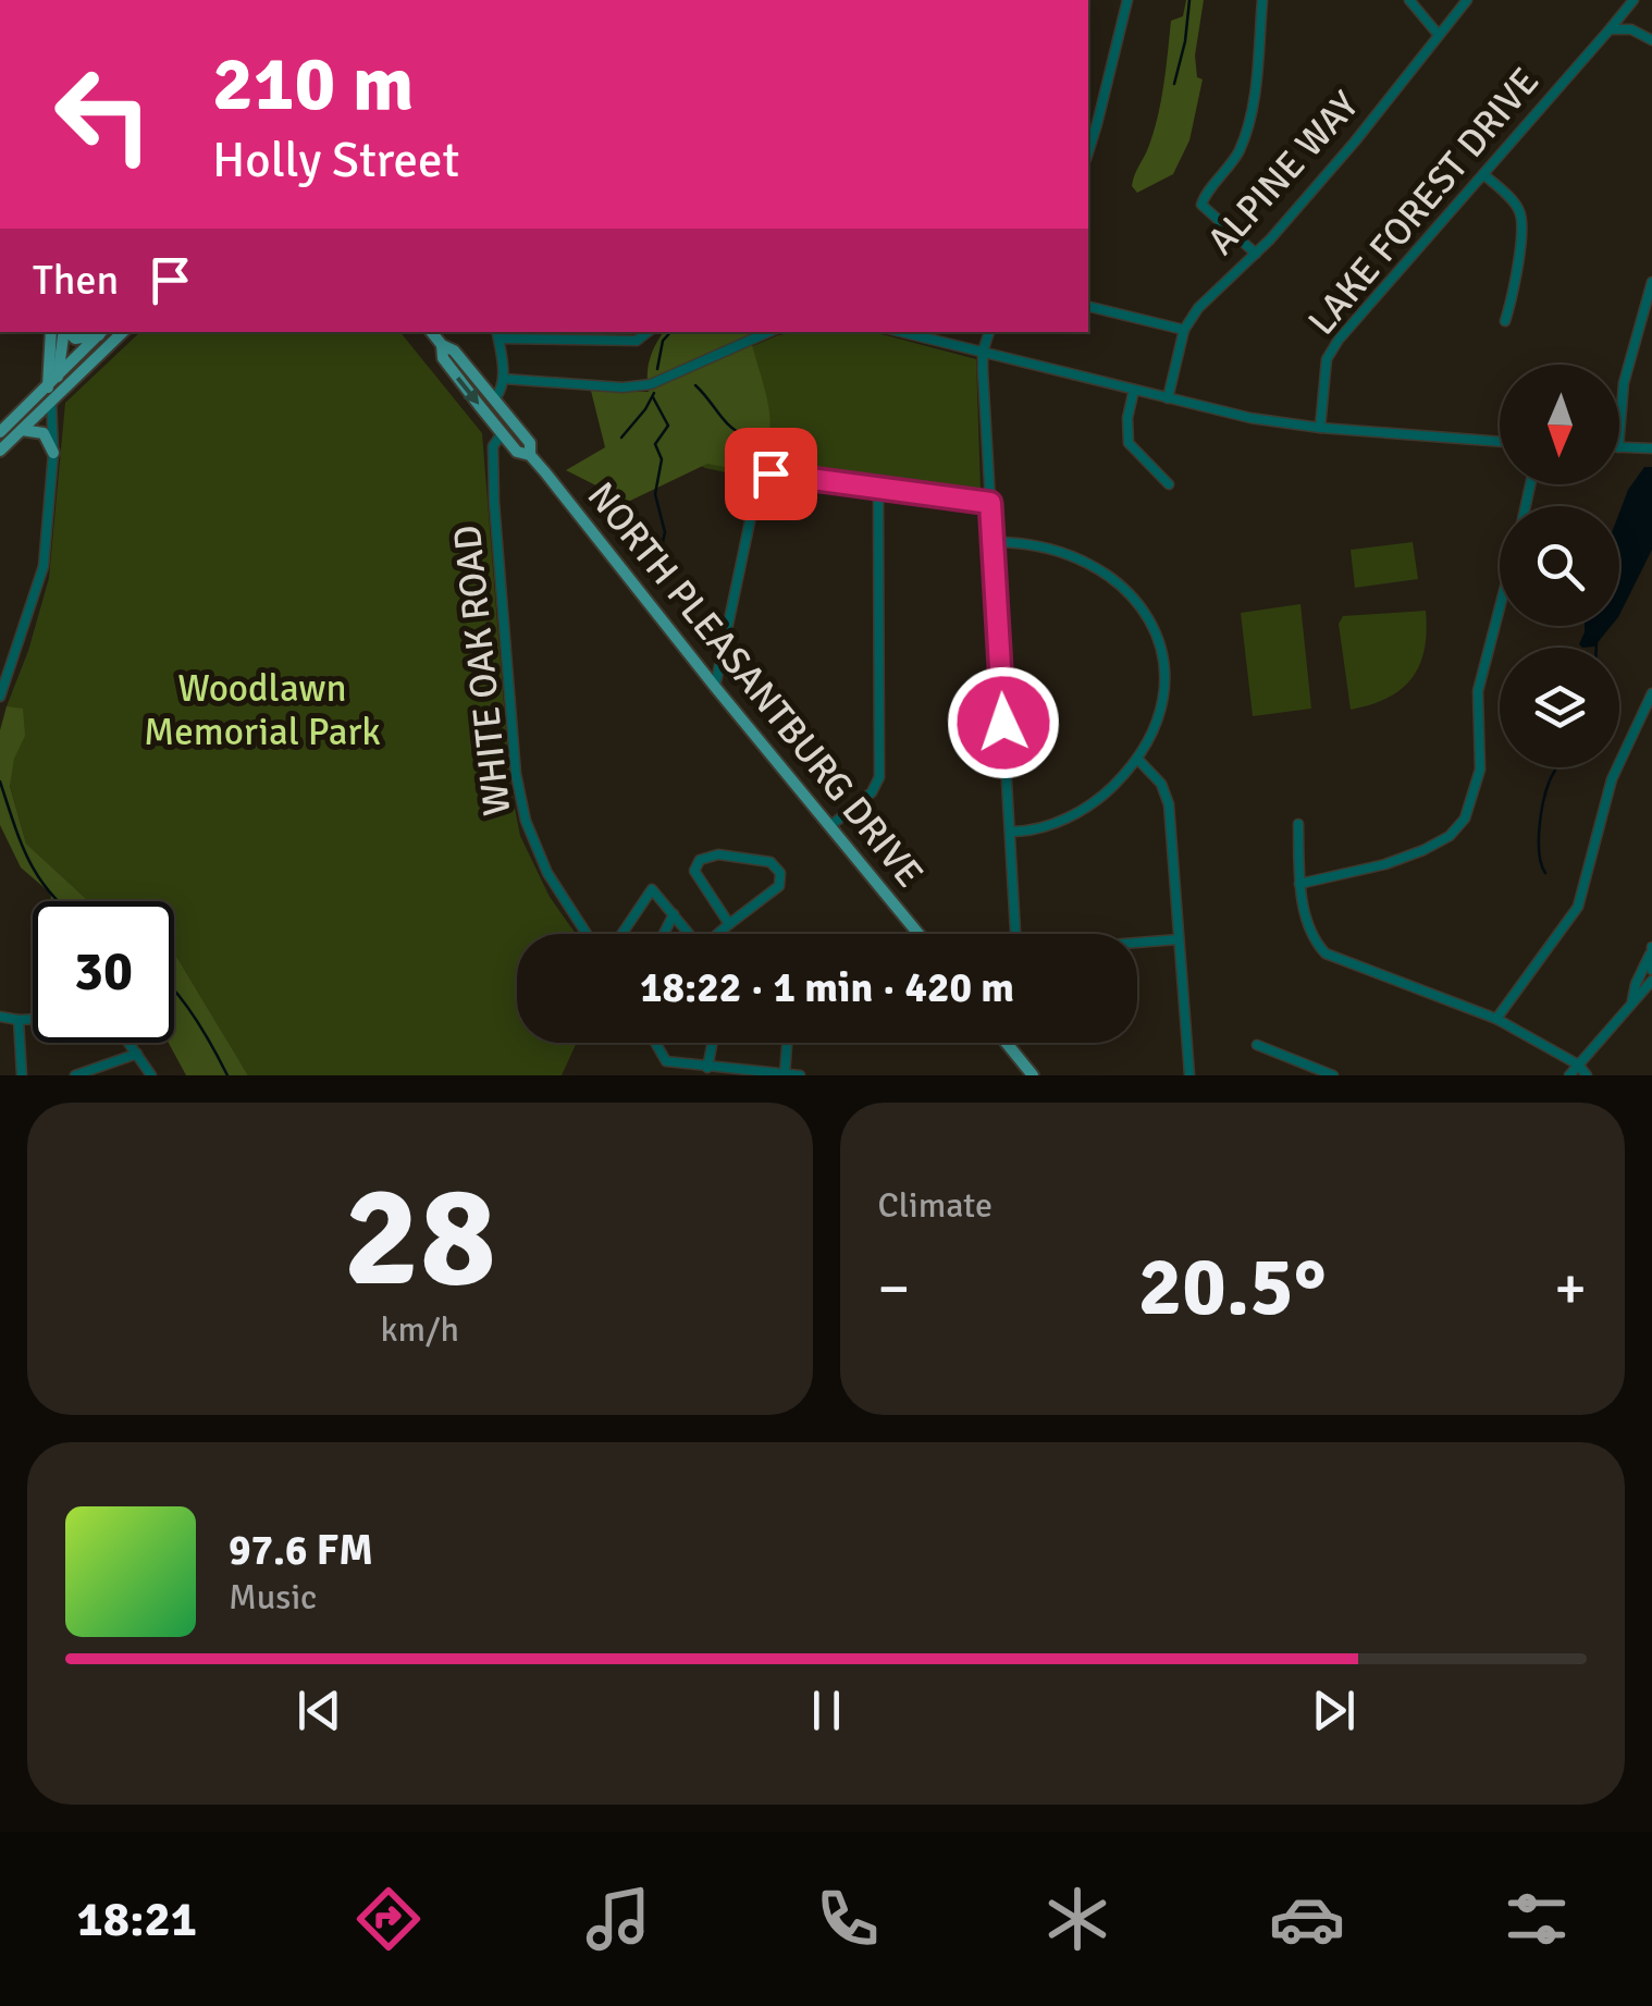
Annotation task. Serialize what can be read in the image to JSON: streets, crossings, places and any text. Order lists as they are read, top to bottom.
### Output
{
  "streets": {
    "main road": ["NORTH PLEASANTBURG DRIVE"],
    "street": ["ALPINE WAY", "LAKE FOREST DRIVE", "WHITE OAK ROAD"]
  },
  "crossings": [
    ["WHITE OAK ROAD", "NORTH PLEASANTBURG DRIVE"]
  ],
  "parks": ["Woodlawn Memorial Park"],
  "north": "bottom",
  "page": {
    "turn": ["210 m", "Holly Street"],
    "then": "Then",
    "limit": "30",
    "trip": "18:22 · 1 min · 420 m",
    "tile": [
      ["28", "km/h"],
      "Climate"
    ],
    "heat": ["−", "20.5°", "+"],
    "song": ["97.6 FM", "Music"],
    "tabs": "18:21"
  }
}
